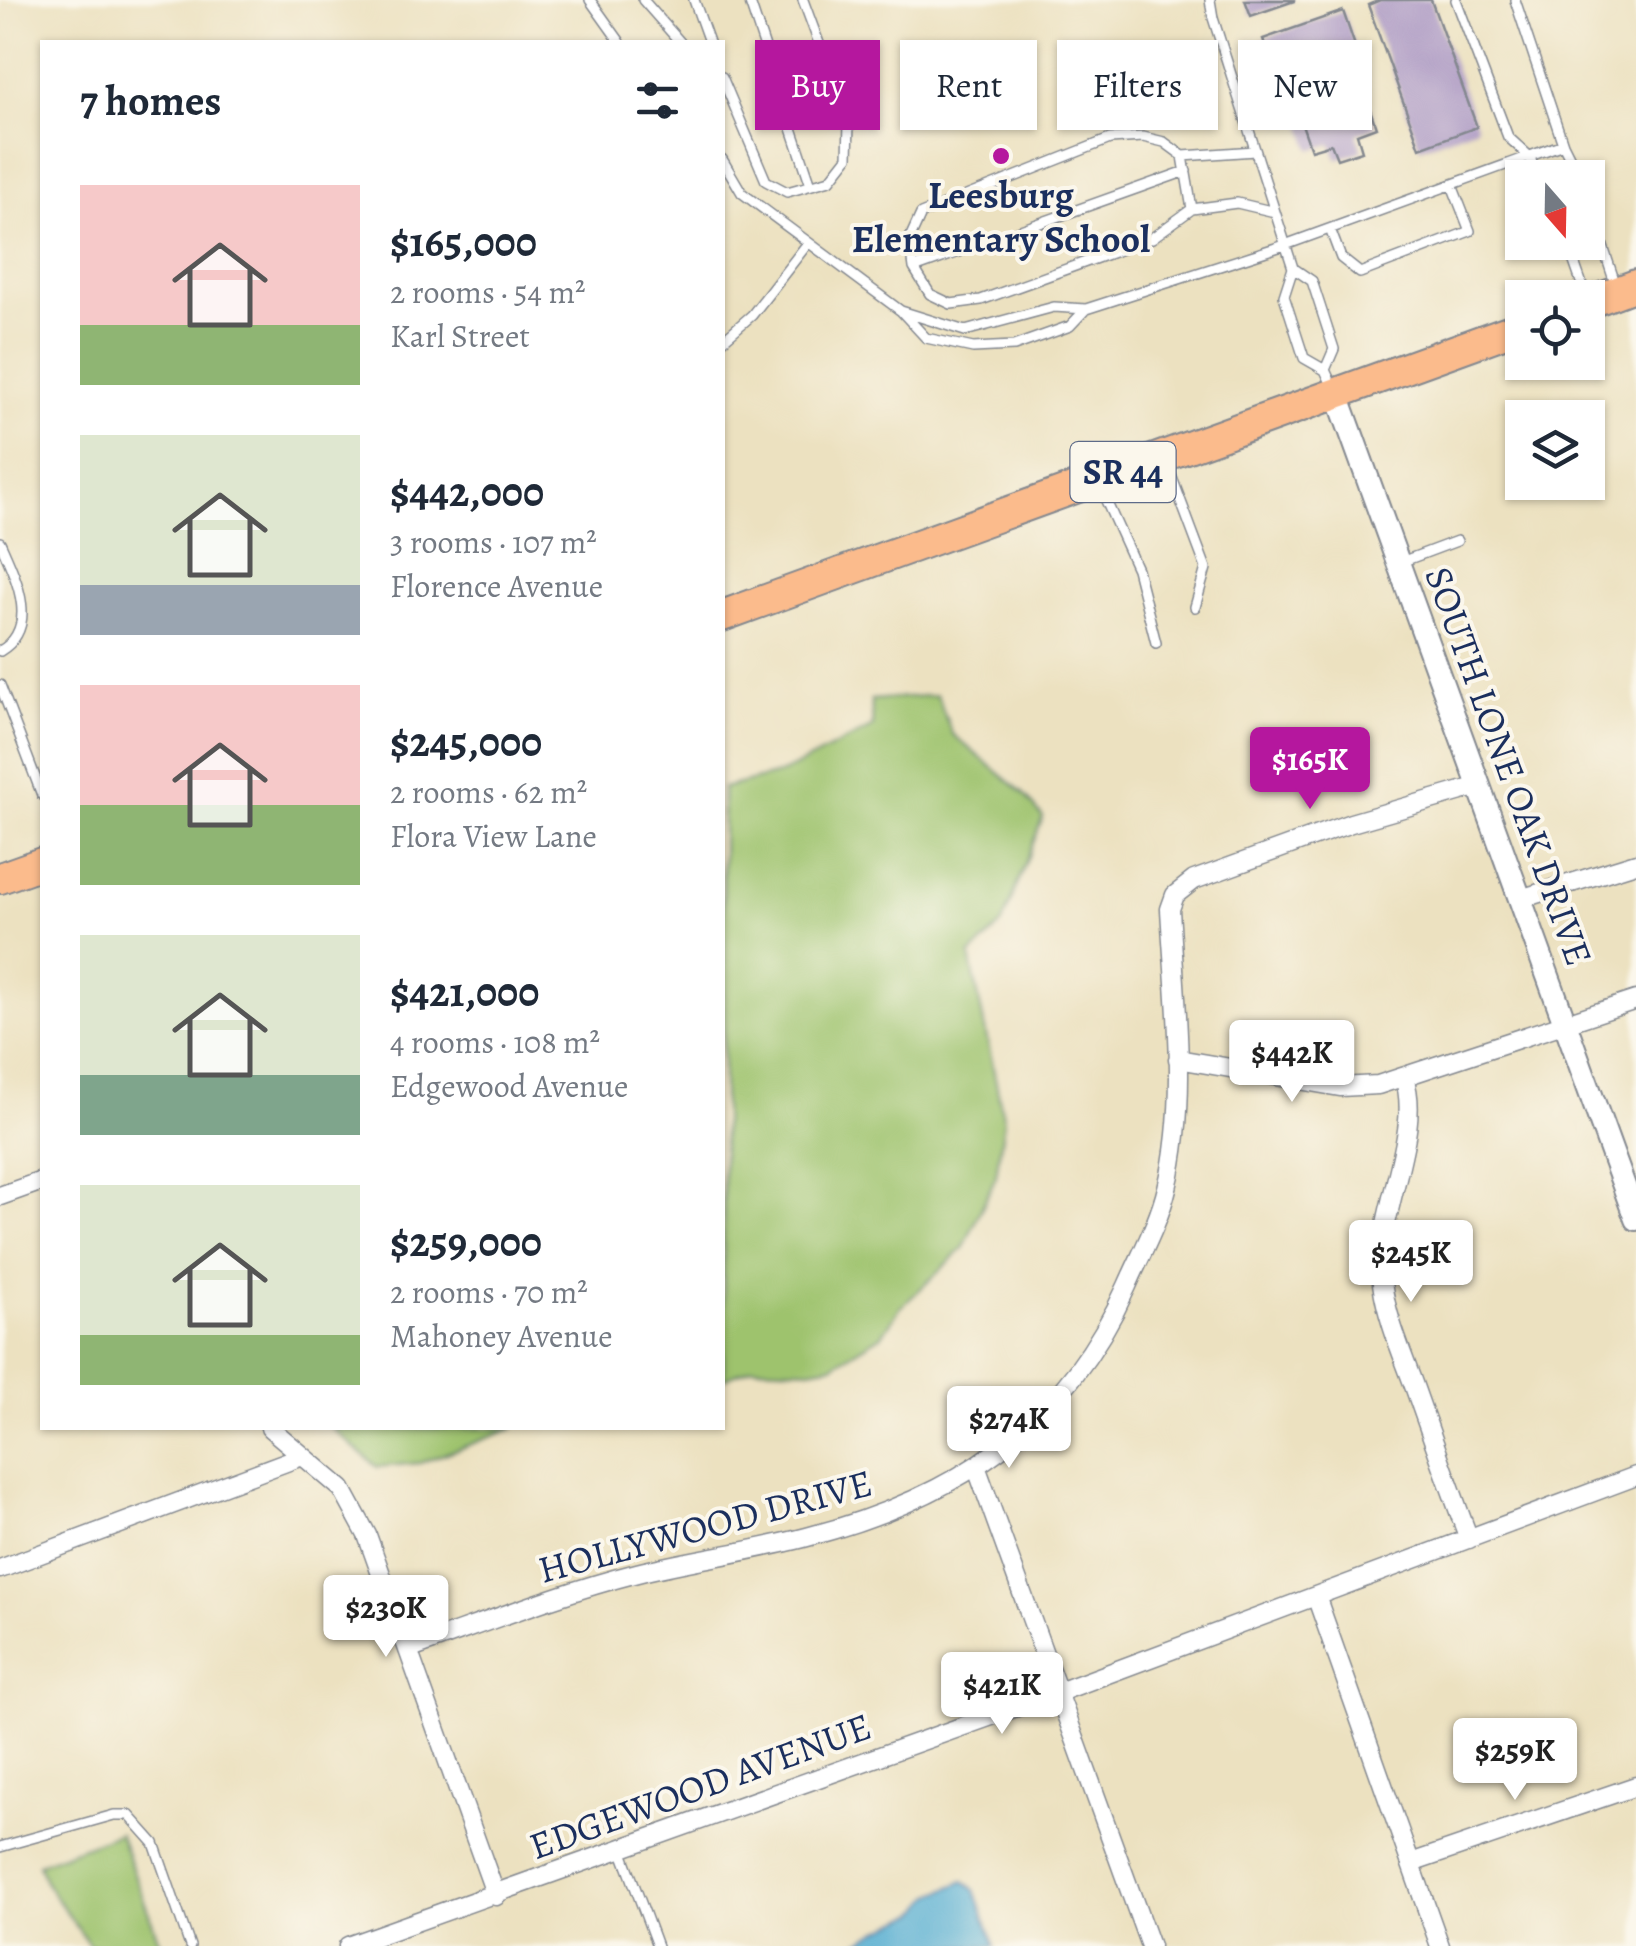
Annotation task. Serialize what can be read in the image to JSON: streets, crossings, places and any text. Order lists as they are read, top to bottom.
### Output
{
  "streets": {
    "main road": ["SR 44"],
    "street": ["SOUTH LONE OAK DRIVE", "HOLLYWOOD DRIVE", "EDGEWOOD AVENUE"]
  },
  "crossings": [
    ["SR 44", "SOUTH LONE OAK DRIVE"],
    ["SOUTH LONE OAK DRIVE", "HOLLYWOOD DRIVE"]
  ],
  "places": ["Leesburg Elementary School"],
  "north": "bottom",
  "page": {
    "chip": [
      "Buy",
      "Rent",
      "Filters",
      "New"
    ],
    "heading": "7 homes",
    "list": [
      {
        "name": "$165,000",
        "note": "2 rooms · 54 m² · Karl Street"
      },
      {
        "name": "$442,000",
        "note": "3 rooms · 107 m² · Florence Avenue"
      },
      {
        "name": "$245,000",
        "note": "2 rooms · 62 m² · Flora View Lane"
      },
      {
        "name": "$421,000",
        "note": "4 rooms · 108 m² · Edgewood Avenue"
      },
      {
        "name": "$259,000",
        "note": "2 rooms · 70 m² · Mahoney Avenue"
      }
    ],
    "price": [
      "$165K",
      "$442K",
      "$245K",
      "$274K",
      "$230K",
      "$421K",
      "$259K"
    ]
  }
}
